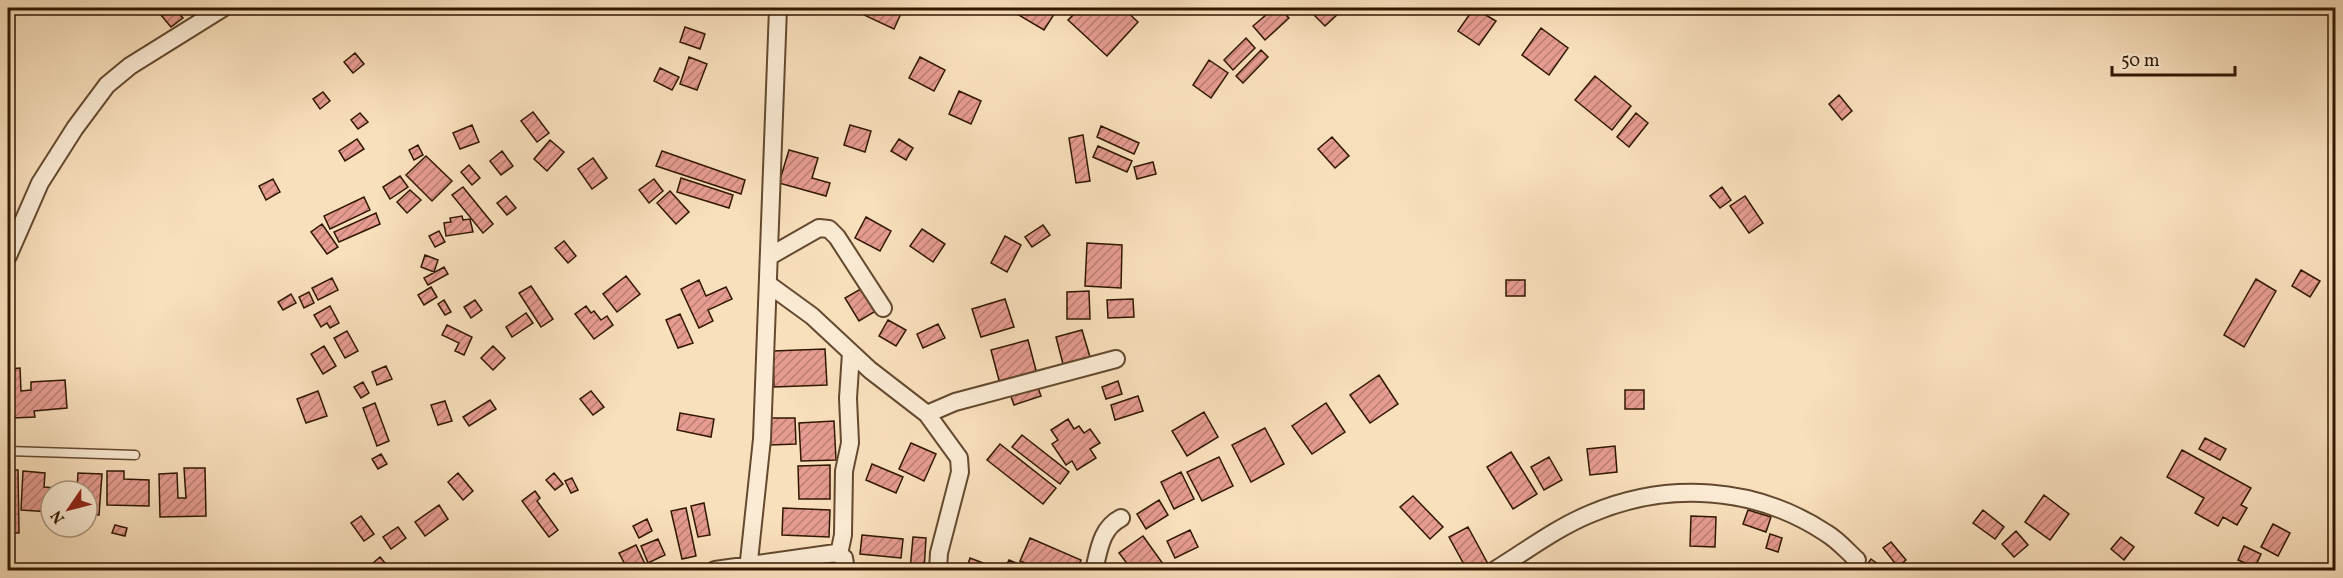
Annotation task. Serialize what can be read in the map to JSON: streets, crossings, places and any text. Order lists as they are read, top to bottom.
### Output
{
  "scale_bar": "50 m",
  "north": "bottom left"
}
